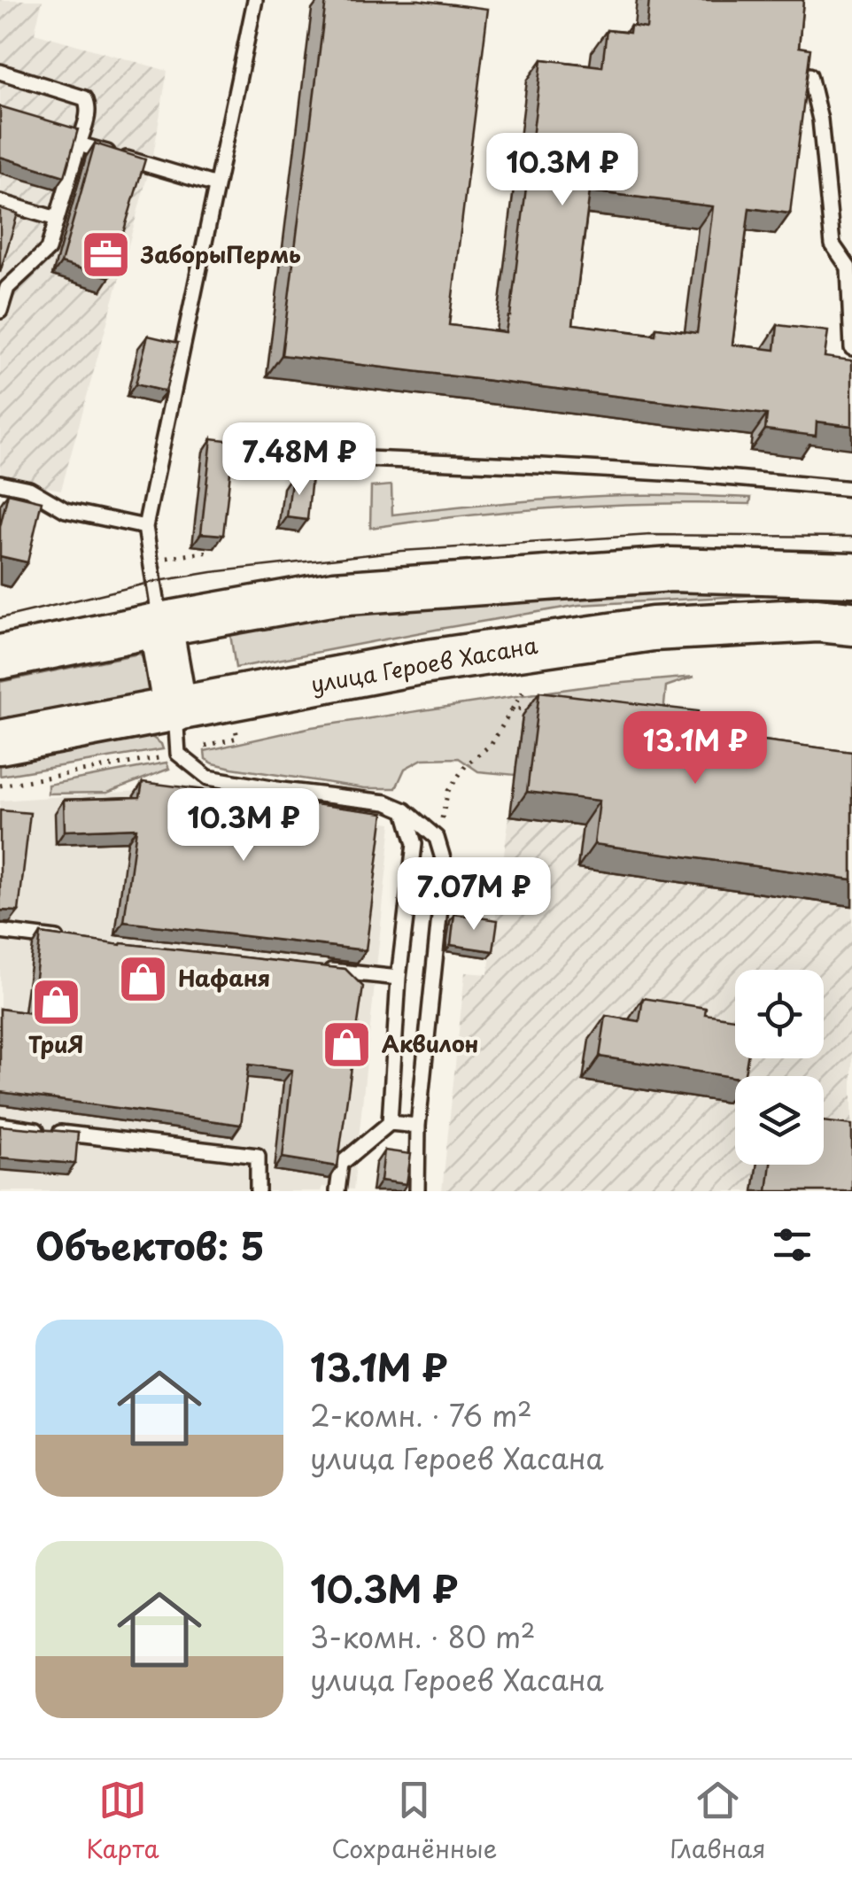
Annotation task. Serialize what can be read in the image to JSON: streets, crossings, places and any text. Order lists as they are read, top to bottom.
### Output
{
  "streets": {
    "main road": ["улица Героев Хасана"]
  },
  "places": {
    "office": ["ЗаборыПермь"],
    "shop": ["Нафаня", "ТриЯ", "Аквилон"]
  },
  "page": {
    "price": [
      "10.3M ₽",
      "7.48M ₽",
      "13.1M ₽",
      "10.3M ₽",
      "7.07M ₽"
    ],
    "heading": "Объектов: 5",
    "list": [
      {
        "name": "13.1M ₽",
        "note": "2-комн. · 76 m² · улица Героев Хасана"
      },
      {
        "name": "10.3M ₽",
        "note": "3-комн. · 80 m² · улица Героев Хасана"
      }
    ],
    "tabs": ["Карта", "Сохранённые", "Главная"]
  }
}
